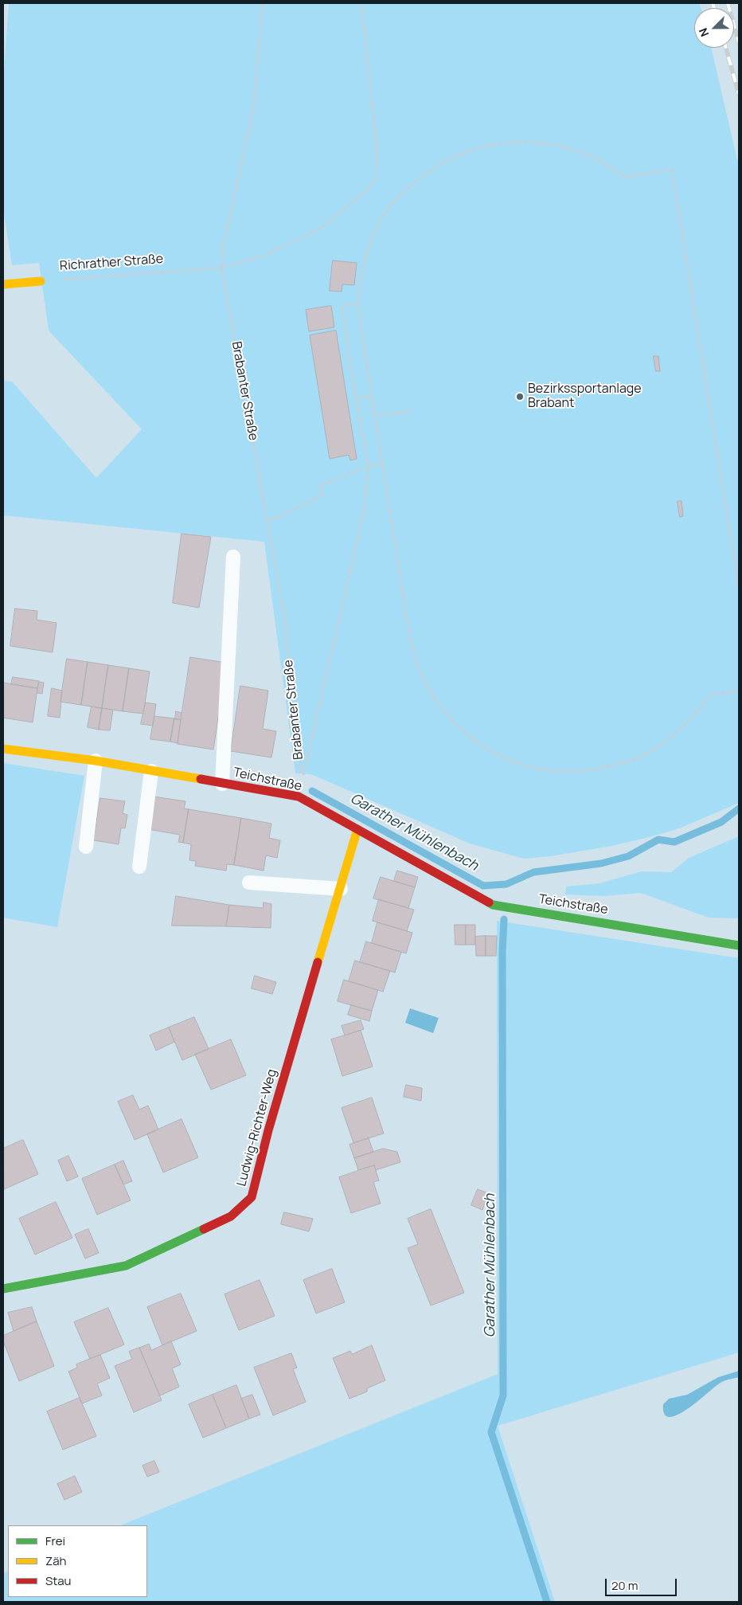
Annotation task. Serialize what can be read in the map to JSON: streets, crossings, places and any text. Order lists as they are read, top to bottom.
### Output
{
  "streets": {
    "street": ["Teichstraße", "Ludwig-Richter-Weg"],
    "path": ["Richrather Straße", "Brabanter Straße"]
  },
  "crossings": [
    ["Richrather Straße", "Brabanter Straße"],
    ["Teichstraße", "Ludwig-Richter-Weg"]
  ],
  "water": ["Garather Mühlenbach"],
  "places": ["Bezirkssportanlage Brabant"],
  "legend": ["Frei", "Zäh", "Stau"],
  "scale_bar": "20 m",
  "north": "bottom left"
}
